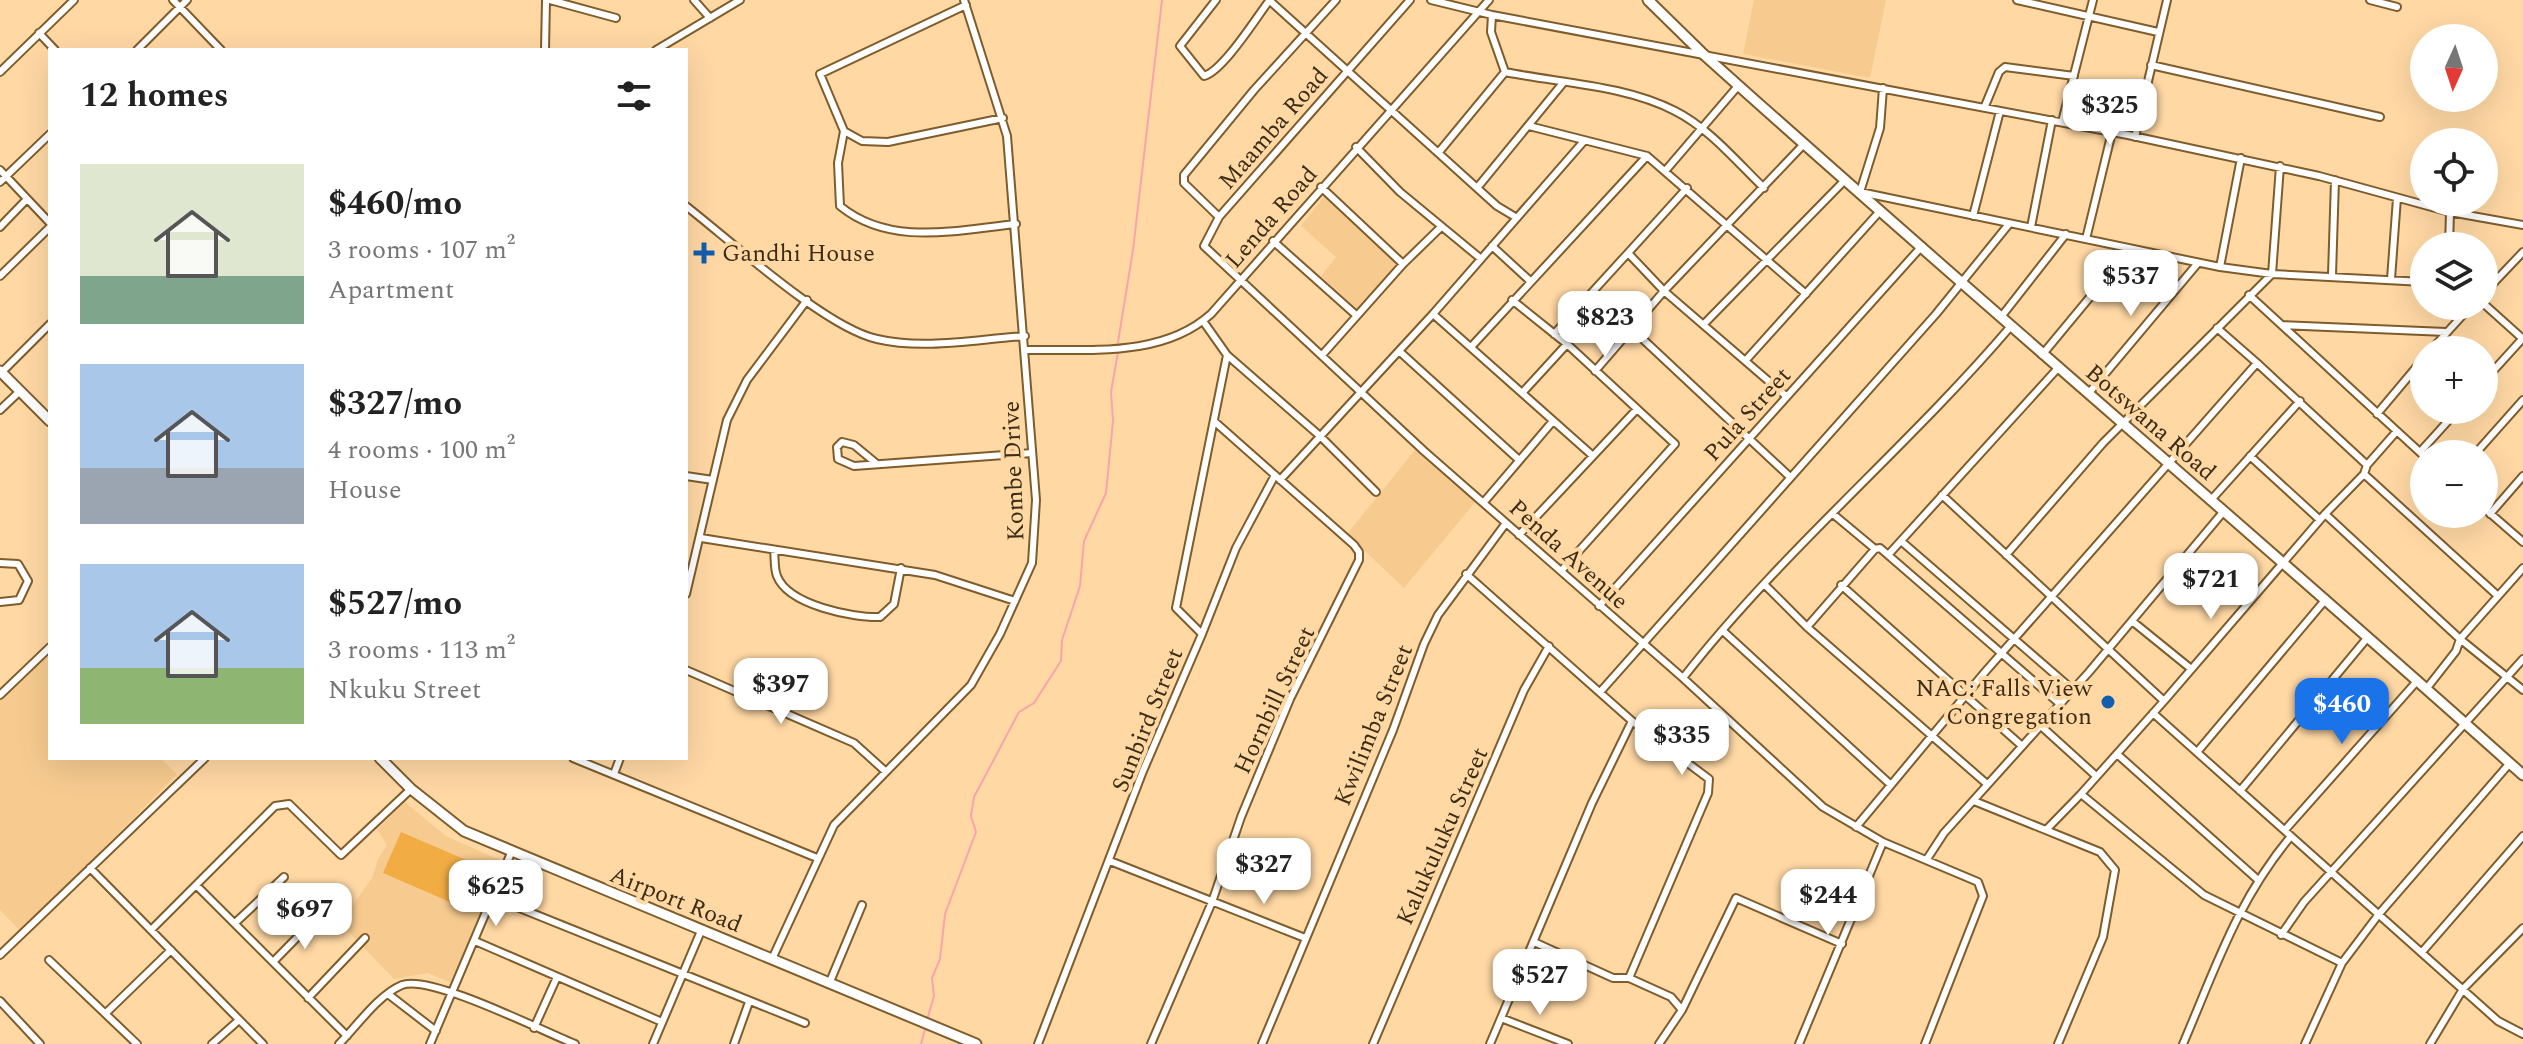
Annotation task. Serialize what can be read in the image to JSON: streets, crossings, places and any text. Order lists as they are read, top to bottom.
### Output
{
  "streets": {
    "street": [
      "Maamba Road",
      "Lenda Road",
      "Pula Street",
      "Botswana Road",
      "Kombe Drive",
      "Penda Avenue",
      "Hornbill Street",
      "Sunbird Street",
      "Kwilimba Street",
      "Kalukuluku Street",
      "Airport Road"
    ]
  },
  "crossings": [
    ["Maamba Road", "Lenda Road"],
    ["Maamba Road", "Penda Avenue"],
    ["Lenda Road", "Kombe Drive"],
    ["Lenda Road", "Penda Avenue"],
    ["Pula Street", "Botswana Road"],
    ["Pula Street", "Penda Avenue"],
    ["Kombe Drive", "Airport Road"],
    ["Penda Avenue", "Kwilimba Street"],
    ["Hornbill Street", "Sunbird Street"]
  ],
  "places": {
    "health": ["Gandhi House"],
    "other": ["NAC: Falls View Congregation"]
  },
  "north": "bottom",
  "page": {
    "map_buttons": ["+", "−"],
    "heading": "12 homes",
    "price": [
      "$325",
      "$537",
      "$823",
      "$721",
      "$397",
      "$460",
      "$335",
      "$327",
      "$625",
      "$244",
      "$697",
      "$527"
    ],
    "list": [
      {
        "name": "$460/mo",
        "note": "3 rooms · 107 m² · Apartment"
      },
      {
        "name": "$327/mo",
        "note": "4 rooms · 100 m² · House"
      },
      {
        "name": "$527/mo",
        "note": "3 rooms · 113 m² · Nkuku Street"
      }
    ]
  }
}
